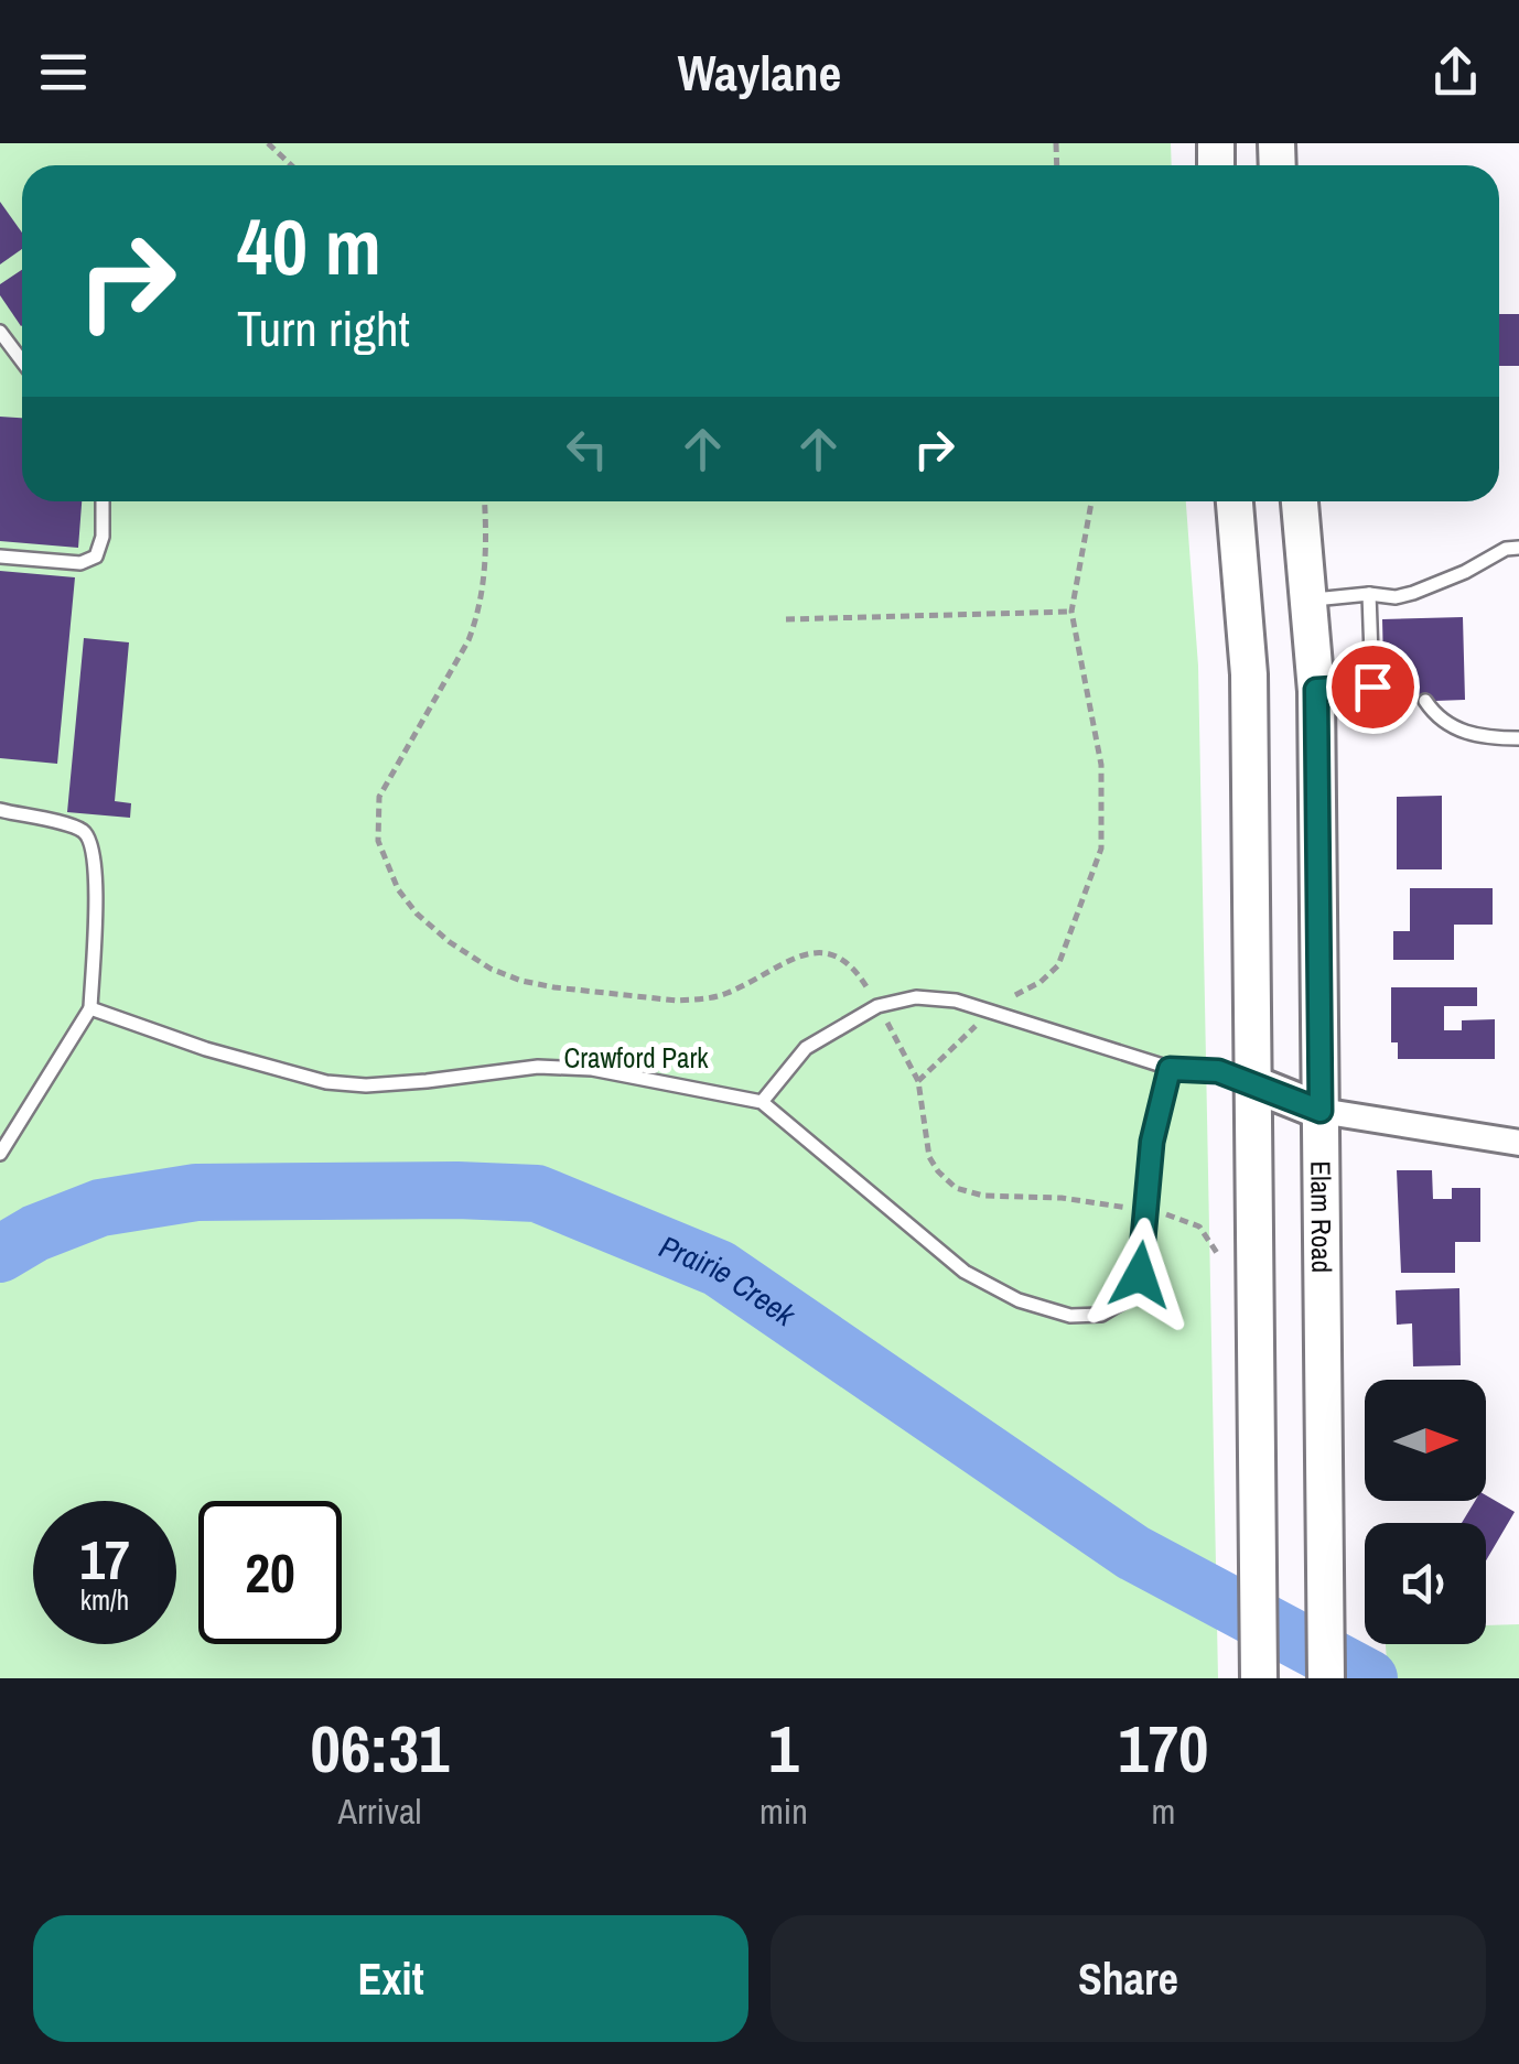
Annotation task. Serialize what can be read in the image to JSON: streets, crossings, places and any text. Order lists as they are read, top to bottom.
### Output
{
  "streets": {
    "main road": ["Elam Road"]
  },
  "water": ["Prairie Creek"],
  "parks": ["Crawford Park"],
  "north": "right",
  "page": {
    "header": "Waylane",
    "turn": ["40 m", "Turn right"],
    "speed": "17 km/h",
    "limit": "20",
    "eta": [
      "06:31",
      "Arrival",
      "1",
      "min",
      "170",
      "m"
    ],
    "buttons": ["Exit", "Share"]
  }
}
